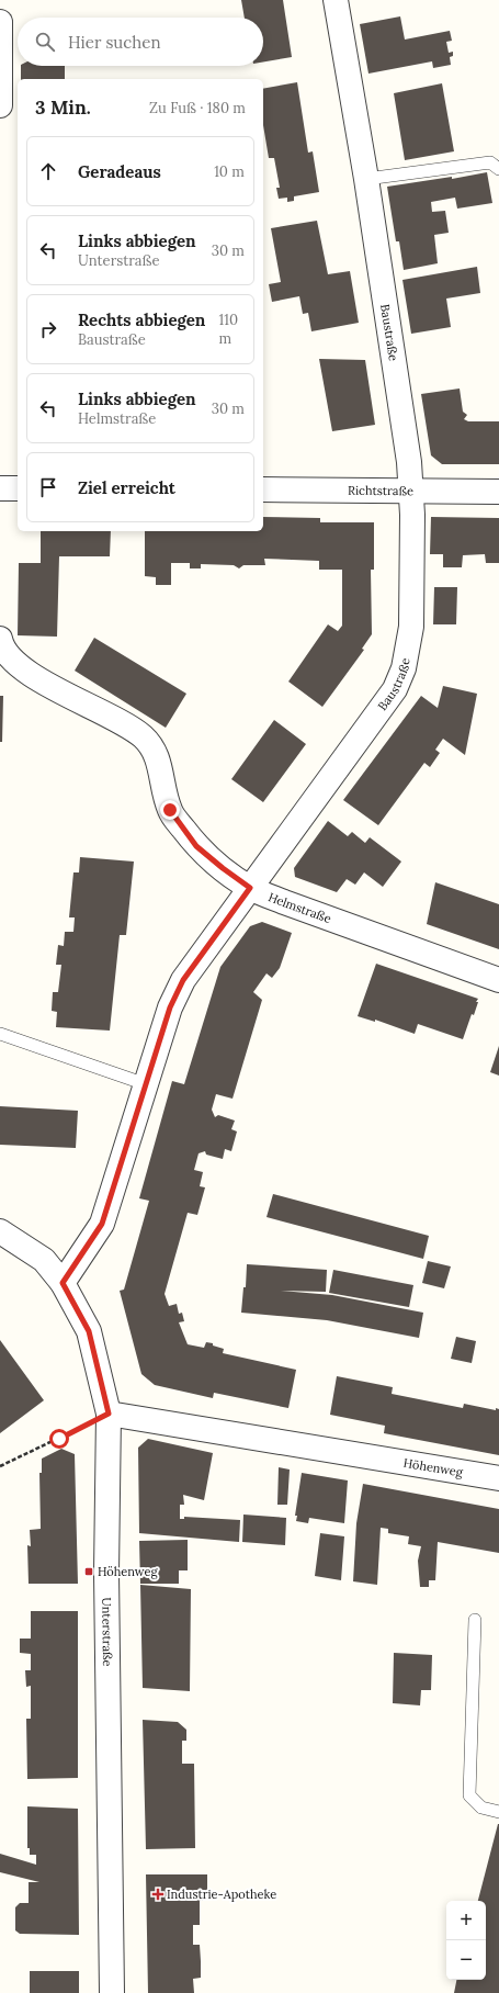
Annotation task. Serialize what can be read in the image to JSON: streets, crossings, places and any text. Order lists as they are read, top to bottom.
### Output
{
  "streets": {
    "street": [
      "Baustraße",
      "Richtstraße",
      "Helmstraße",
      "Höhenweg",
      "Unterstraße"
    ]
  },
  "crossings": [
    ["Baustraße", "Richtstraße"],
    ["Baustraße", "Helmstraße"],
    ["Baustraße", "Unterstraße"],
    ["Höhenweg", "Unterstraße"]
  ],
  "places": {
    "transit": ["Höhenweg"],
    "health": ["Industrie-Apotheke"]
  },
  "page": {
    "search": "Hier suchen",
    "heading": ["3 Min.", "Zu Fuß · 180 m"],
    "list": [
      ["Geradeaus", "10 m"],
      ["Links abbiegen", "Unterstraße", "30 m"],
      ["Rechts abbiegen", "Baustraße", "110 m"],
      ["Links abbiegen", "Helmstraße", "30 m"],
      "Ziel erreicht"
    ],
    "map_buttons": ["+", "−"]
  }
}
